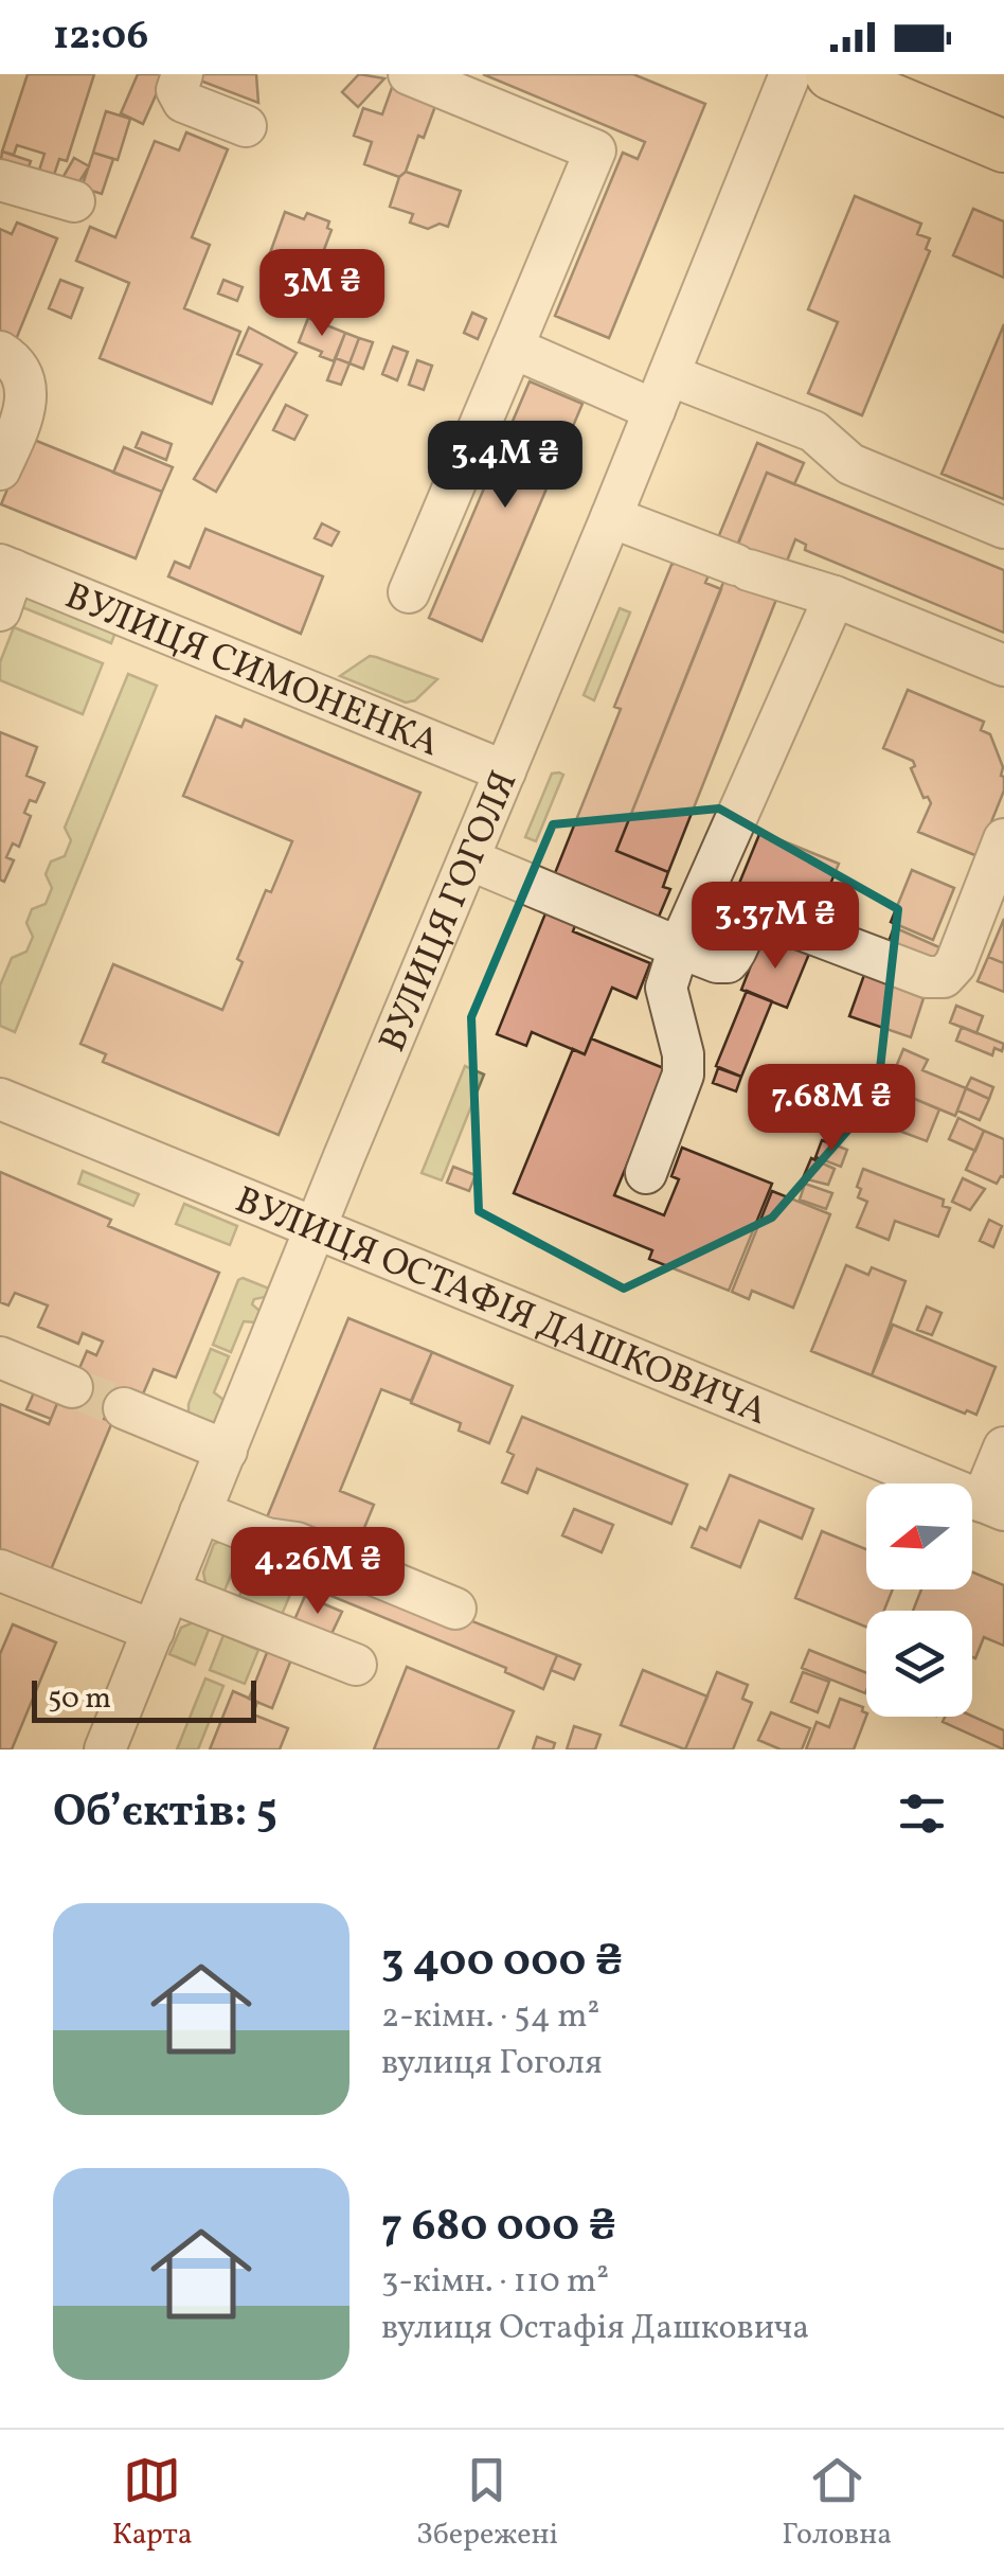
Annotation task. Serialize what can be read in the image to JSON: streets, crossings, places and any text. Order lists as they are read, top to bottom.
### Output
{
  "streets": {
    "street": ["ВУЛИЦЯ СИМОНЕНКА", "ВУЛИЦЯ ГОГОЛЯ", "ВУЛИЦЯ ОСТАФІЯ ДАШКОВИЧА"]
  },
  "crossings": [
    ["ВУЛИЦЯ СИМОНЕНКА", "ВУЛИЦЯ ГОГОЛЯ"],
    ["ВУЛИЦЯ ГОГОЛЯ", "ВУЛИЦЯ ОСТАФІЯ ДАШКОВИЧА"]
  ],
  "scale_bar": "50 m",
  "north": "left",
  "page": {
    "status": "12:06",
    "price": [
      "3M ₴",
      "3.4M ₴",
      "3.37M ₴",
      "7.68M ₴",
      "4.26M ₴"
    ],
    "scale": "50 m",
    "heading": "Об’єктів: 5",
    "list": [
      {
        "name": "3 400 000 ₴",
        "note": "2-кімн. · 54 m² · вулиця Гоголя"
      },
      {
        "name": "7 680 000 ₴",
        "note": "3-кімн. · 110 m² · вулиця Остафія Дашковича"
      }
    ],
    "tabs": ["Карта", "Збережені", "Головна"]
  }
}
